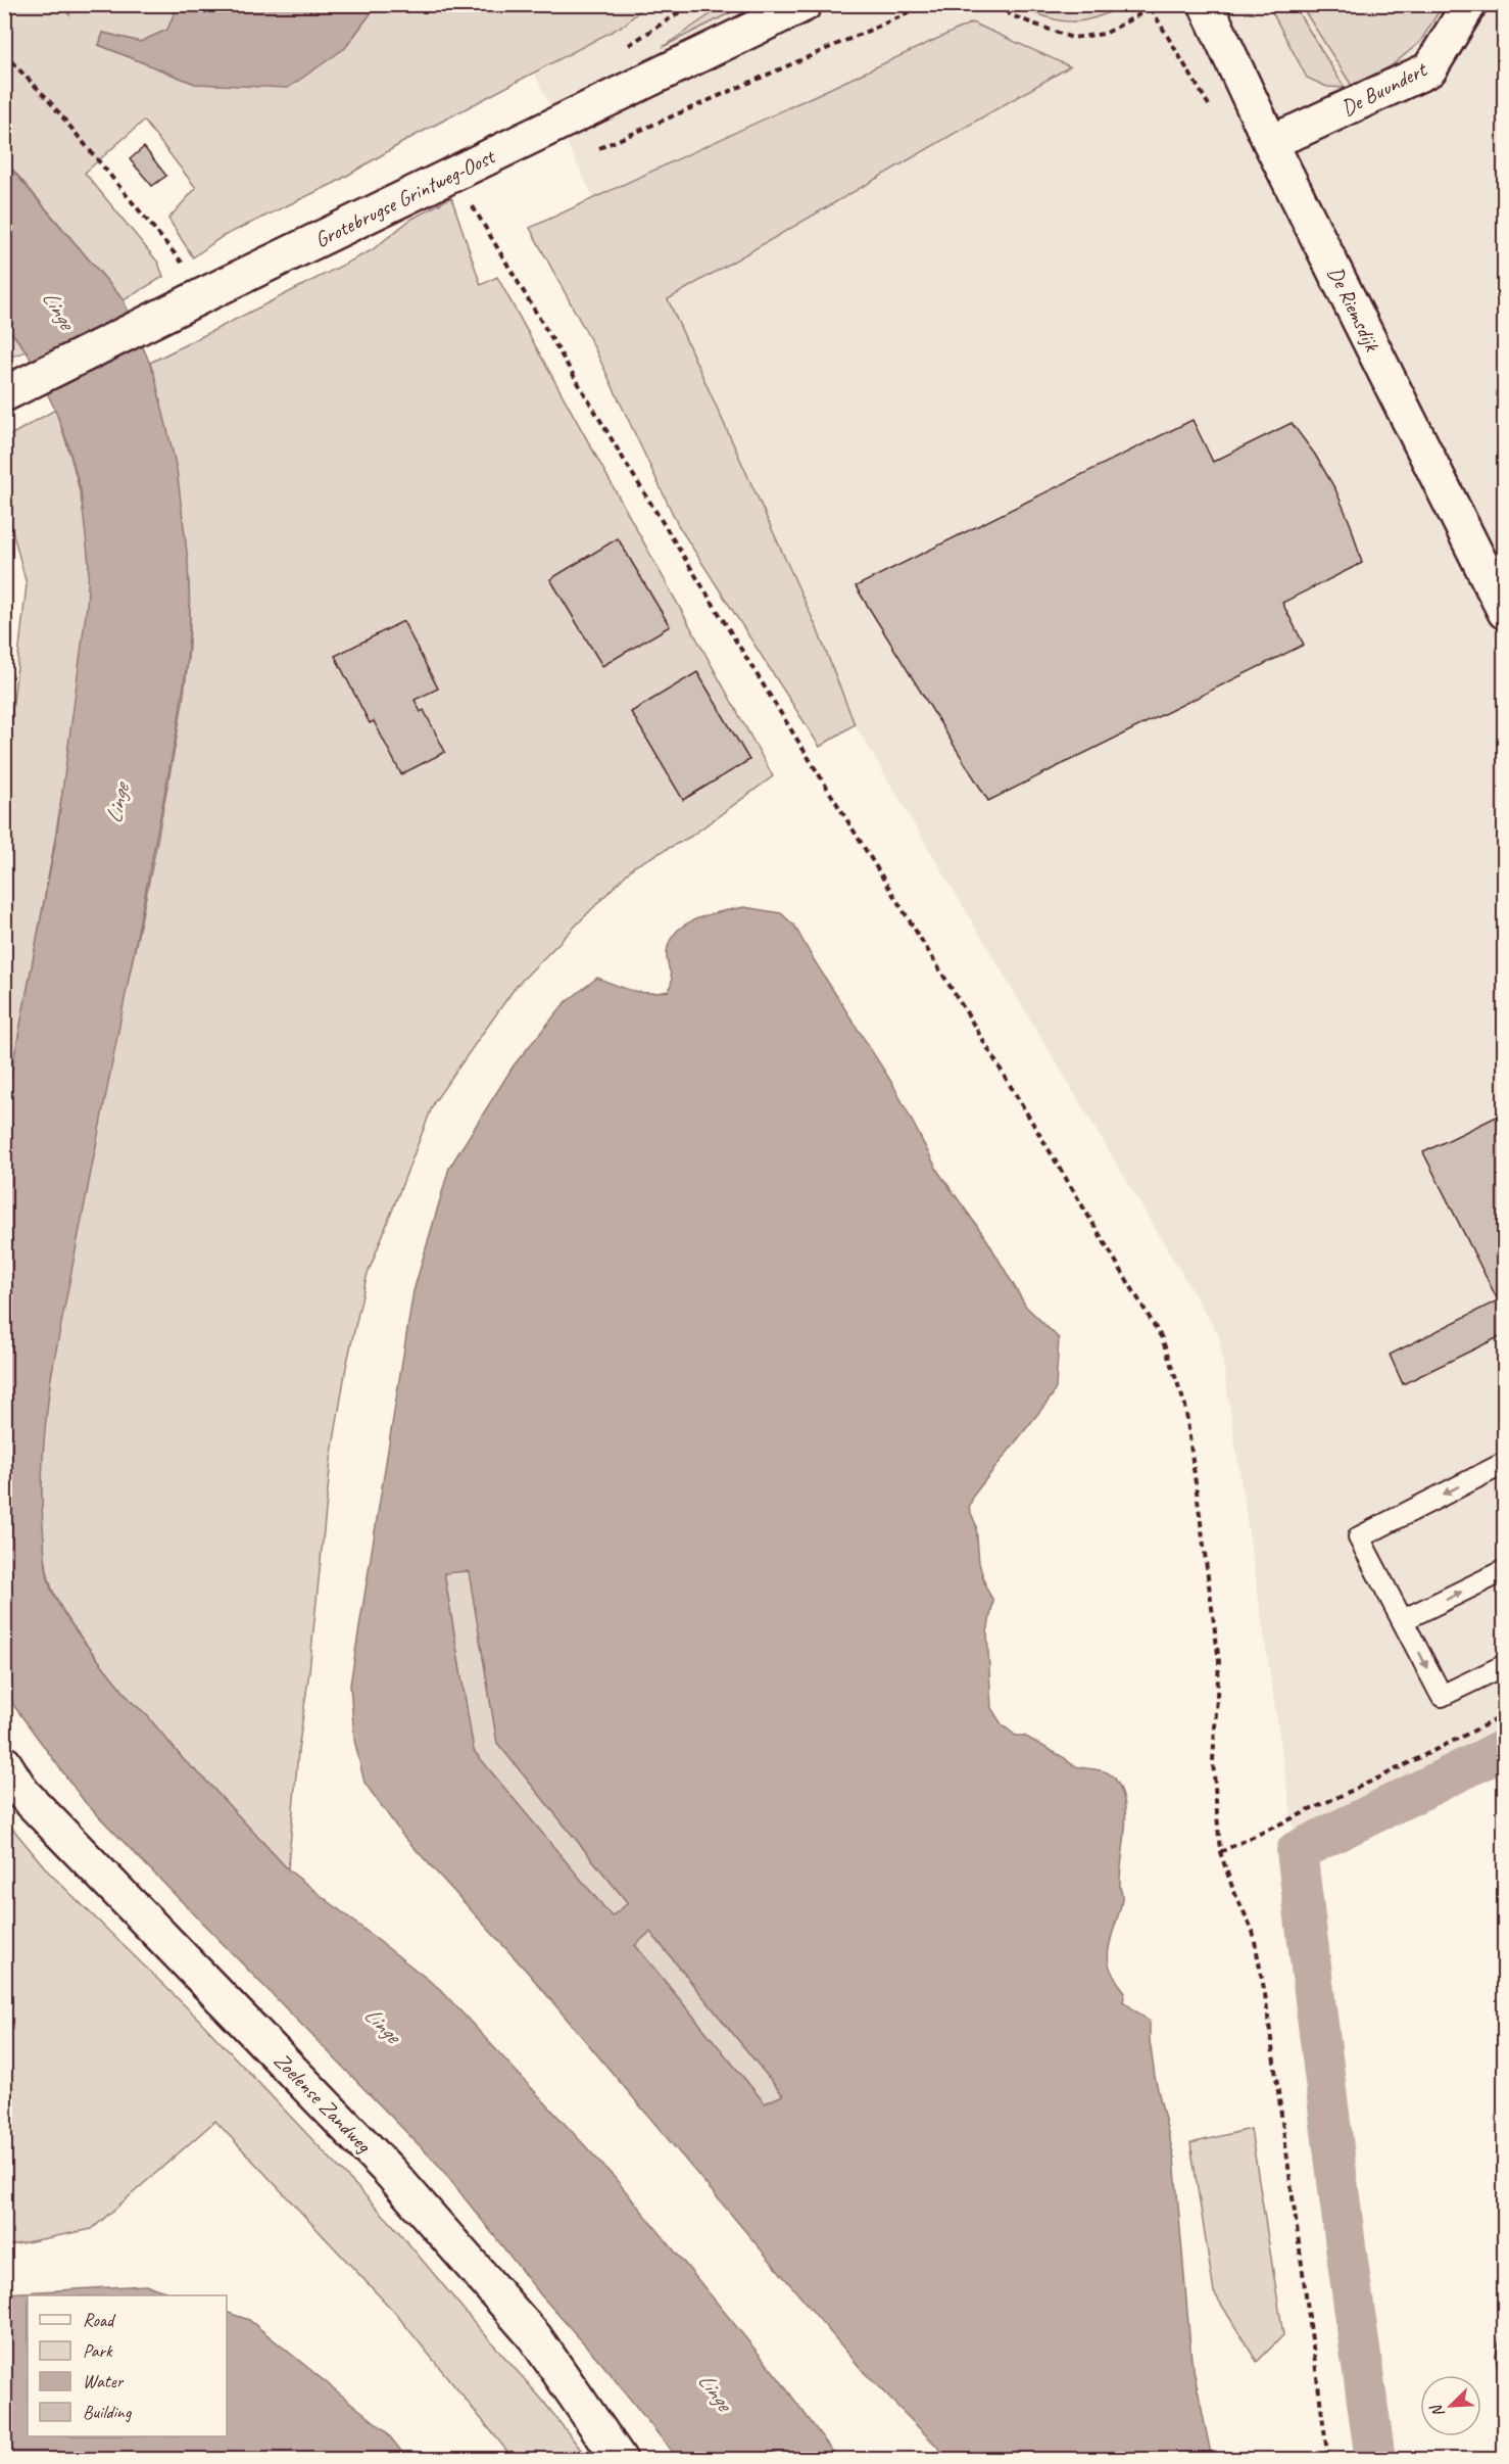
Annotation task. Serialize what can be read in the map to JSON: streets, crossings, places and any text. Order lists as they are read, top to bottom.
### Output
{
  "streets": {
    "street": [
      "De Buundert",
      "Grotebrugse Grintweg-Oost",
      "De Riemsdijk",
      "Zoelense Zandweg"
    ]
  },
  "crossings": [
    ["De Buundert", "De Riemsdijk"]
  ],
  "water": ["Linge"],
  "legend": [
    "Road",
    "Park",
    "Water",
    "Building"
  ],
  "north": "bottom left"
}
